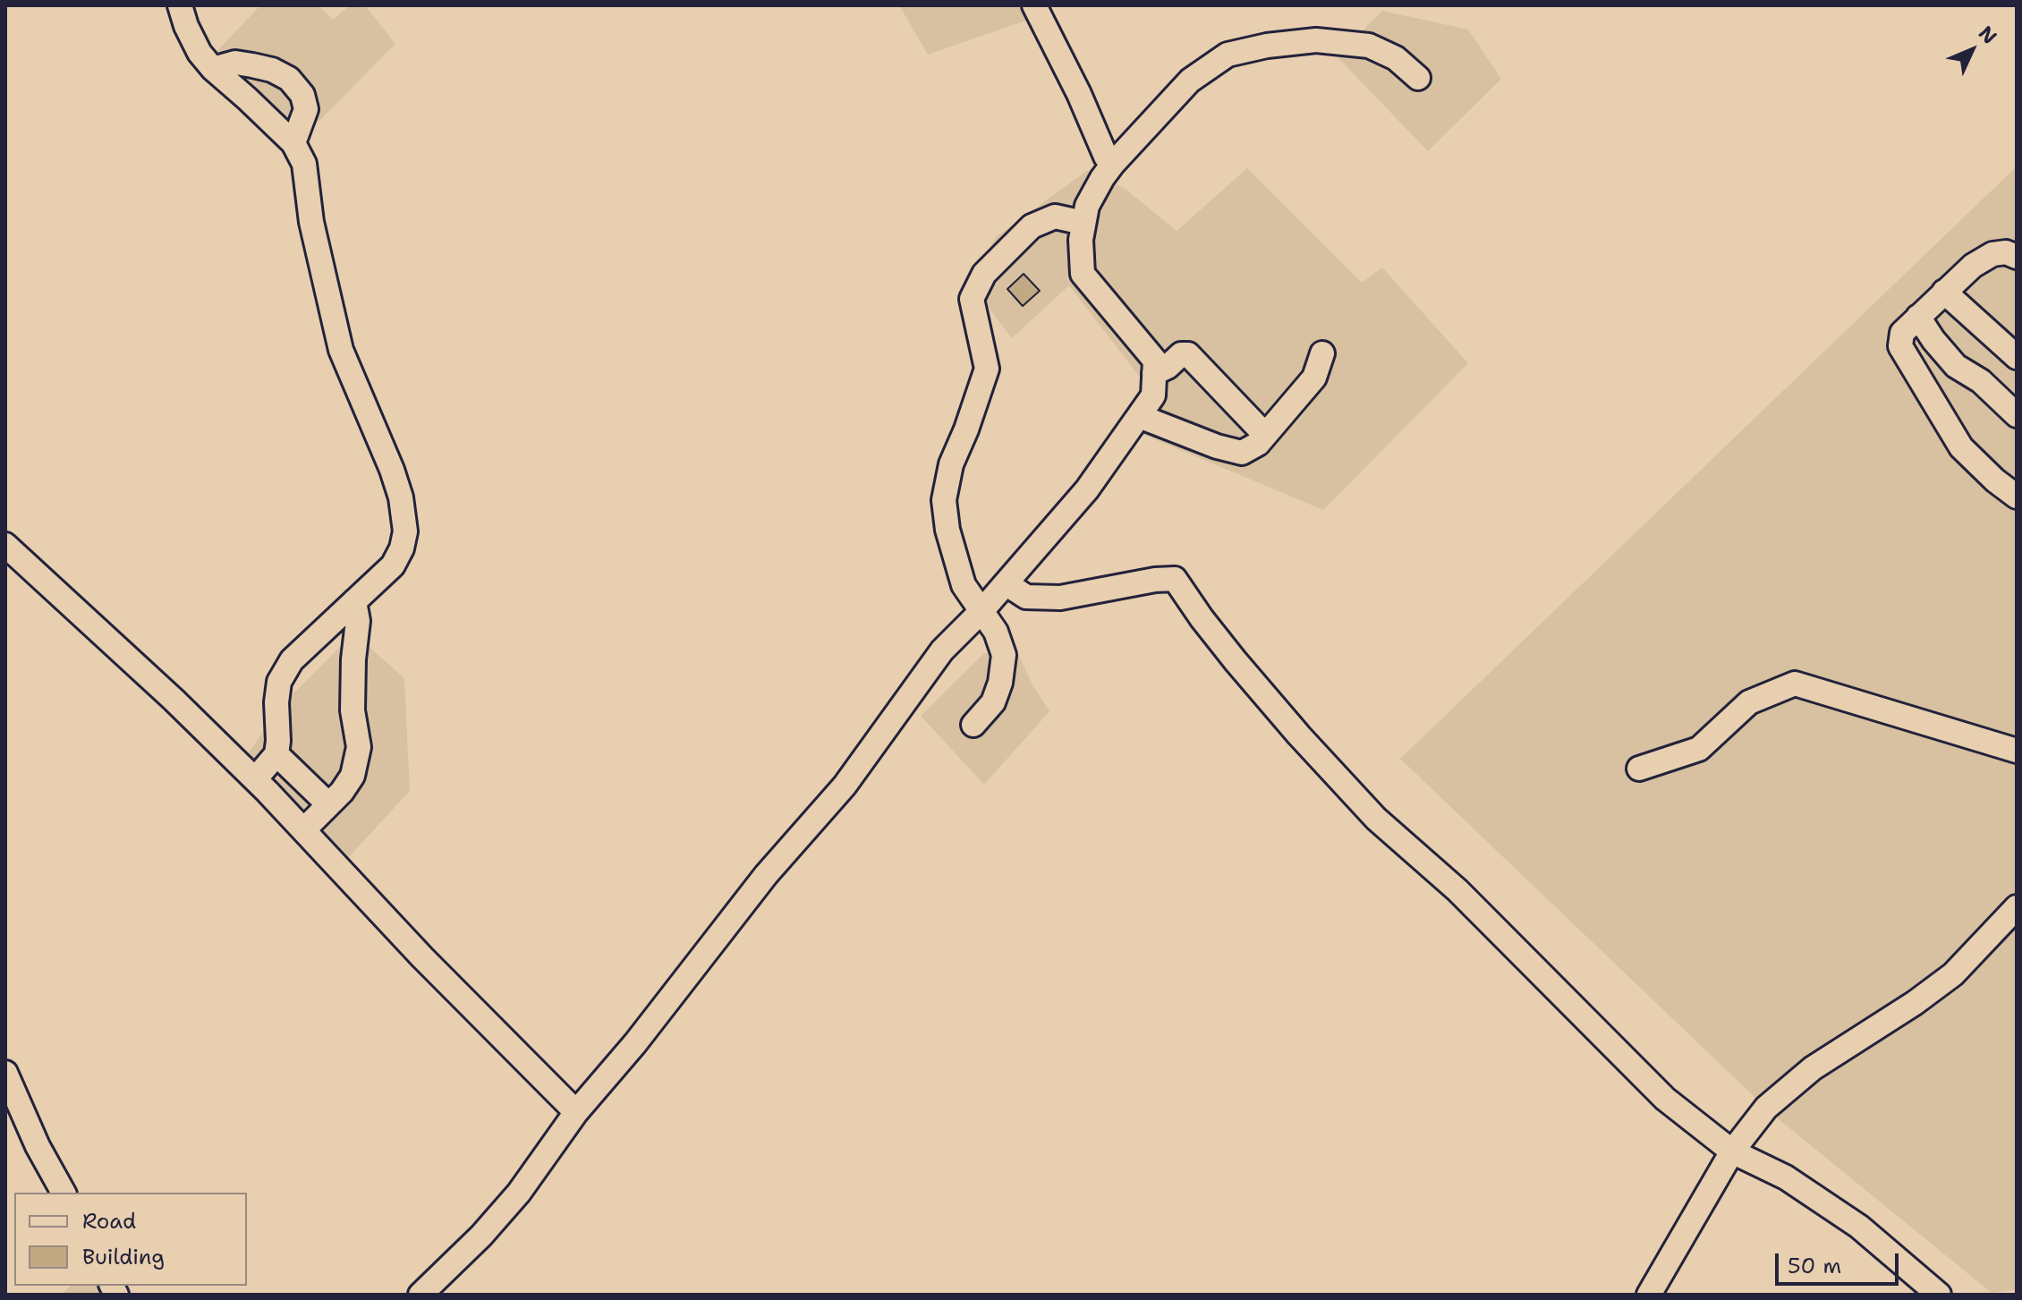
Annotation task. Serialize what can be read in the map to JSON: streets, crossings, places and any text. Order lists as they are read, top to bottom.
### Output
{
  "legend": ["Road", "Building"],
  "scale_bar": "50 m",
  "north": "top right"
}
